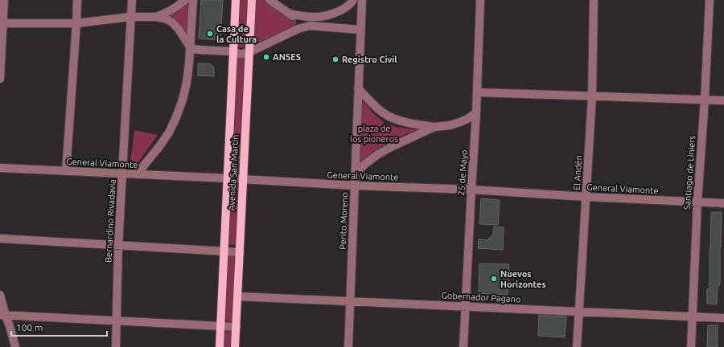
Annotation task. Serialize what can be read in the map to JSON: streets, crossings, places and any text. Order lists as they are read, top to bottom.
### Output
{
  "streets": {
    "main road": ["Avenida San Martín"],
    "street": [
      "General Viamonte",
      "25 de Mayo",
      "El Andén",
      "Santiago de Liniers",
      "Bernardino Rivadavia",
      "Perito Moreno",
      "Gobernador Pagano"
    ]
  },
  "crossings": [
    ["General Viamonte", "Avenida San Martín"],
    ["General Viamonte", "25 de Mayo"],
    ["General Viamonte", "El Andén"],
    ["General Viamonte", "Santiago de Liniers"],
    ["General Viamonte", "Bernardino Rivadavia"],
    ["General Viamonte", "Perito Moreno"],
    ["Avenida San Martín", "Gobernador Pagano"],
    ["25 de Mayo", "Gobernador Pagano"],
    ["El Andén", "Gobernador Pagano"],
    ["Santiago de Liniers", "Gobernador Pagano"],
    ["Perito Moreno", "Gobernador Pagano"]
  ],
  "parks": ["plaza de los pioneros"],
  "places": [
    "Casa de la Cultura",
    "ANSES",
    "Registro Civil",
    "Nuevos Horizontes"
  ],
  "scale_bar": "100 m"
}
